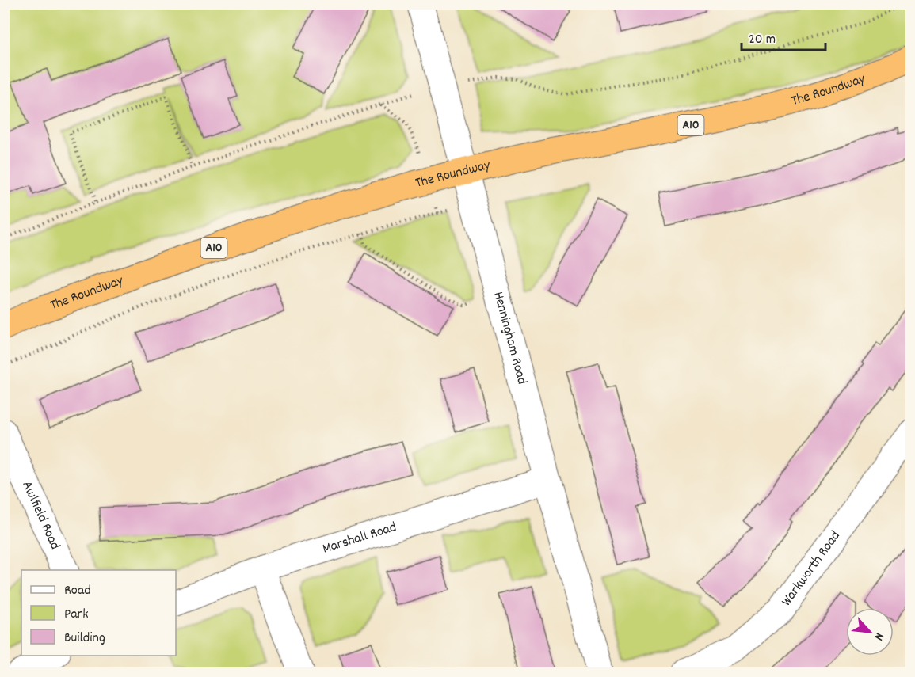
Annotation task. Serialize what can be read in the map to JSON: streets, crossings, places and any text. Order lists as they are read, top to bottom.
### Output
{
  "streets": {
    "highway": ["The Roundway", "A10"],
    "street": [
      "Henningham Road",
      "Awlfield Road",
      "Marshall Road",
      "Warkworth Road"
    ]
  },
  "crossings": [
    ["The Roundway", "Henningham Road"],
    ["Henningham Road", "Marshall Road"]
  ],
  "legend": ["Road", "Park", "Building"],
  "scale_bar": "20 m",
  "north": "bottom right"
}
